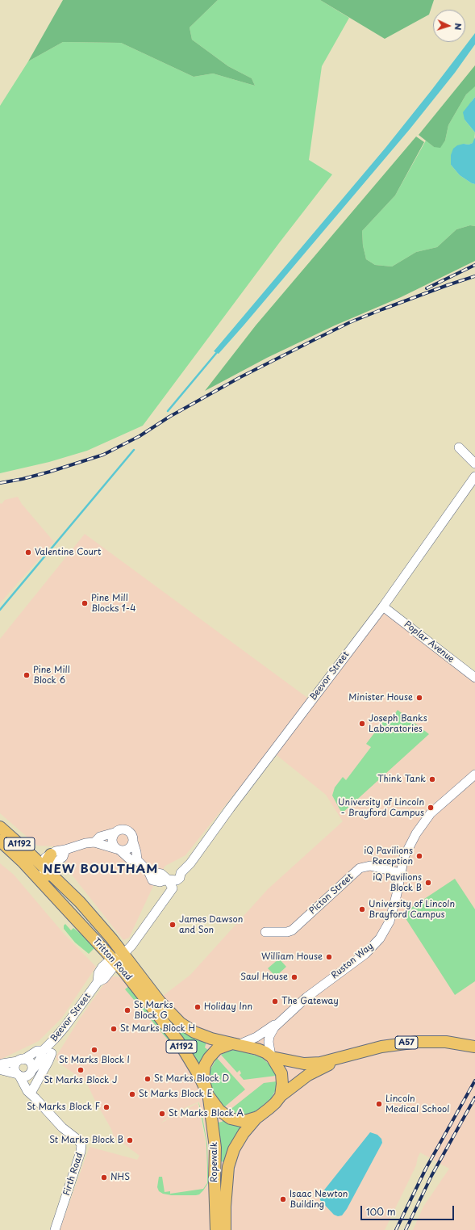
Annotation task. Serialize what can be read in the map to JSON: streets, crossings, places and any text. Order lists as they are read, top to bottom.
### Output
{
  "streets": {
    "main road": [
      "A1192",
      "Tritton Road",
      "A57",
      "Ropewalk"
    ],
    "street": [
      "Poplar Avenue",
      "Beevor Street",
      "Picton Street",
      "Ruston Way",
      "Firth Road"
    ]
  },
  "crossings": [
    ["Poplar Avenue", "Beevor Street"],
    ["Beevor Street", "Tritton Road"],
    ["Beevor Street", "Firth Road"],
    ["Picton Street", "Ruston Way"],
    ["Tritton Road", "Ruston Way"],
    ["Tritton Road", "Ropewalk"],
    ["Ruston Way", "Ropewalk"]
  ],
  "districts": ["NEW BOULTHAM"],
  "places": [
    "Valentine Court",
    "Pine Mill Blocks 1-4",
    "Pine Mill Block 6",
    "Minister House",
    "Joseph Banks Laboratories",
    "Think Tank",
    "University of Lincoln - Brayford Campus",
    "iQ Pavilions Reception",
    "iQ Pavilions Block B",
    "University of Lincoln Brayford Campus",
    "James Dawson and Son",
    "William House",
    "Saul House",
    "The Gateway",
    "Holiday Inn",
    "St Marks Block G",
    "St Marks Block H",
    "St Marks Block I",
    "St Marks Block J",
    "St Marks Block D",
    "St Marks Block E",
    "Lincoln Medical School",
    "St Marks Block F",
    "St Marks Block A",
    "St Marks Block B",
    "NHS",
    "Isaac Newton Building"
  ],
  "scale_bar": "100 m",
  "north": "right"
}
